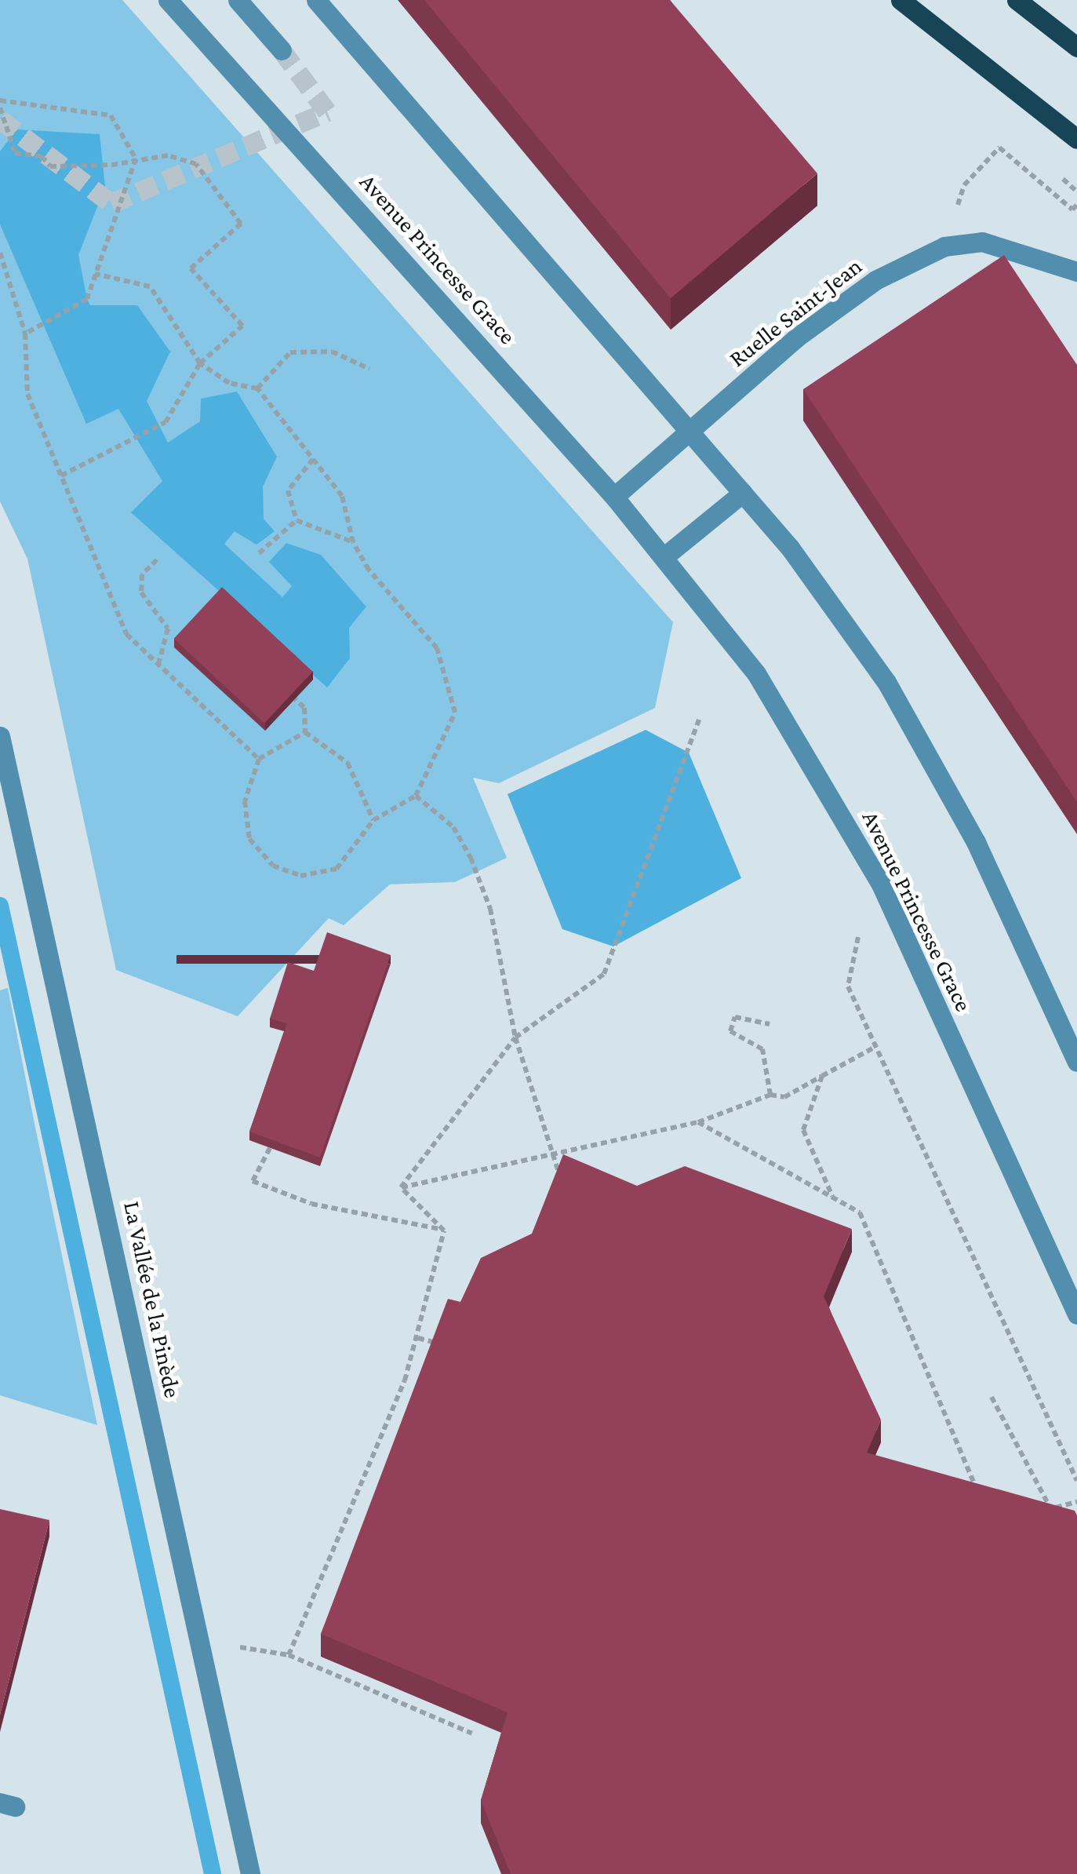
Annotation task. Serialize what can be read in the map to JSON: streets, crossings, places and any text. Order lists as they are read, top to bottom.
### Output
{
  "streets": {
    "street": ["Avenue Princesse Grace", "Ruelle Saint-Jean", "La Vallée de la Pinède"]
  },
  "crossings": [
    ["Avenue Princesse Grace", "Ruelle Saint-Jean"]
  ]
}
